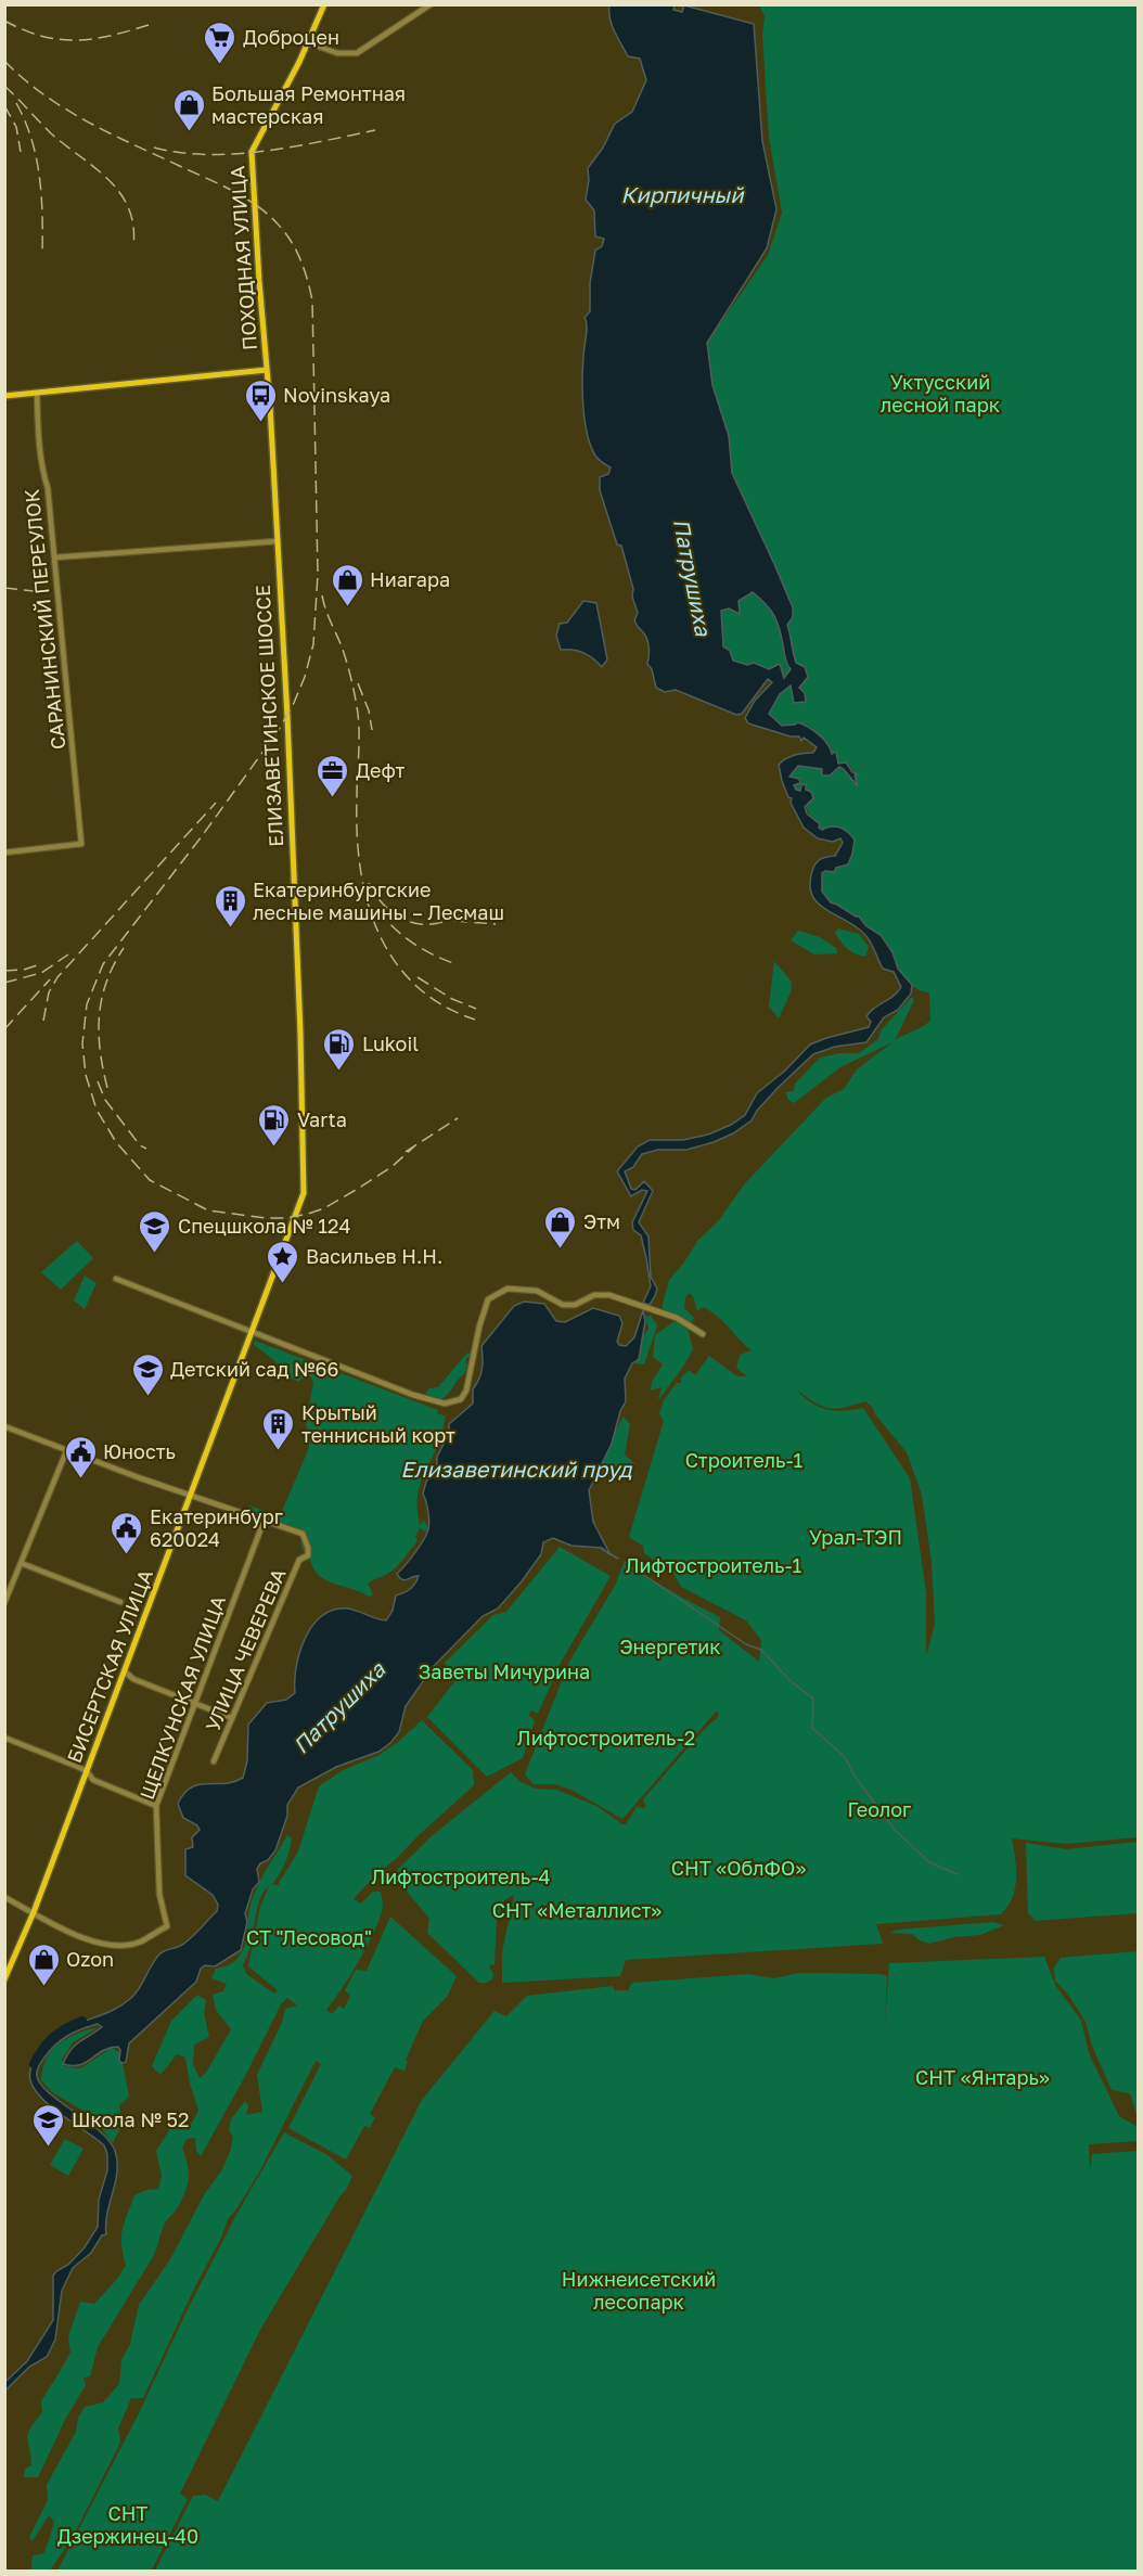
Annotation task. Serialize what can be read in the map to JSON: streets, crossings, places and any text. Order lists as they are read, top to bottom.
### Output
{
  "streets": {
    "main road": ["ПОХОДНАЯ УЛИЦА", "ЕЛИЗАВЕТИНСКОЕ ШОССЕ", "БИСЕРТСКАЯ УЛИЦА"],
    "street": ["САРАНИНСКИЙ ПЕРЕУЛОК", "УЛИЦА ЧЕВЕРЕВА", "ЩЕЛКУНСКАЯ УЛИЦА"]
  },
  "crossings": [
    ["ПОХОДНАЯ УЛИЦА", "ЕЛИЗАВЕТИНСКОЕ ШОССЕ"],
    ["ЕЛИЗАВЕТИНСКОЕ ШОССЕ", "БИСЕРТСКАЯ УЛИЦА"],
    ["УЛИЦА ЧЕВЕРЕВА", "ЩЕЛКУНСКАЯ УЛИЦА"],
    ["БИСЕРТСКАЯ УЛИЦА", "ЩЕЛКУНСКАЯ УЛИЦА"]
  ],
  "water": ["Кирпичный", "Патрушиха", "Елизаветинский пруд"],
  "parks": [
    "Уктусский лесной парк",
    "Строитель-1",
    "Урал-ТЭП",
    "Лифтостроитель-1",
    "Энергетик",
    "Заветы Мичурина",
    "Лифтостроитель-2",
    "Геолог",
    "СНТ «ОблФО»",
    "Лифтостроитель-4",
    "СНТ «Металлист»",
    "СТ \"Лесовод\"",
    "СНТ «Янтарь»",
    "Нижнеисетский лесопарк",
    "СНТ Дзержинец-40"
  ],
  "places": {
    "supermarket": ["Доброцен"],
    "shop": [
      "Большая Ремонтная мастерская",
      "Ниагара",
      "Этм",
      "Ozon"
    ],
    "bus stop": ["Novinskaya"],
    "office": ["Дефт"],
    "building": ["Екатеринбургские лесные машины – Лесмаш", "Крытый теннисный корт"],
    "fuel station": ["Lukoil", "Varta"],
    "school or university": ["Спецшкола № 124", "Детский сад №66", "Школа № 52"],
    "place": ["Васильев Н.Н."],
    "public building": ["Юность", "Екатеринбург 620024"]
  }
}
